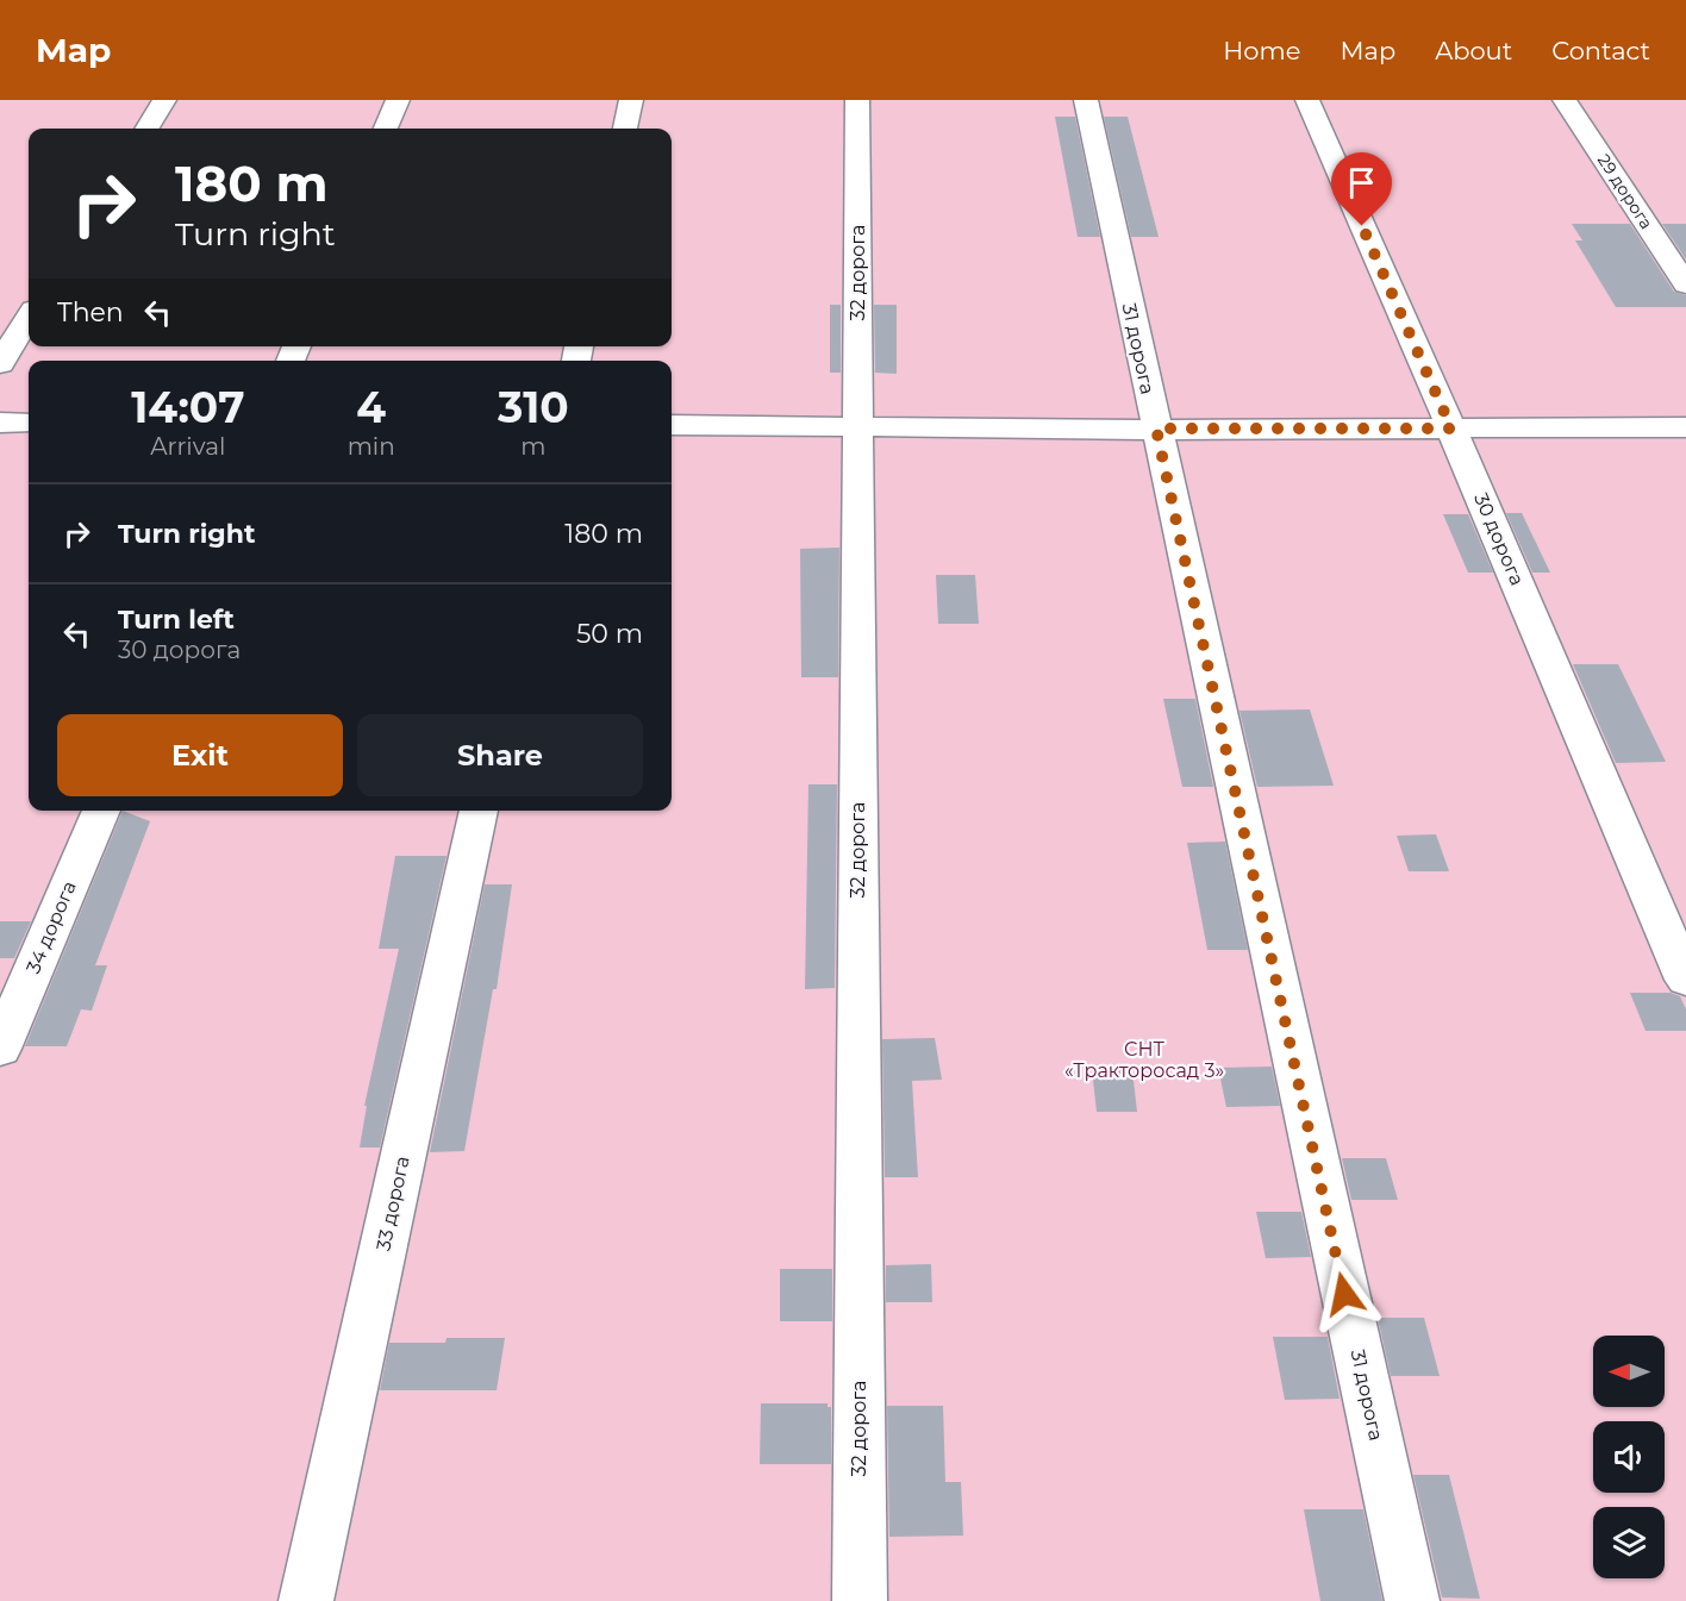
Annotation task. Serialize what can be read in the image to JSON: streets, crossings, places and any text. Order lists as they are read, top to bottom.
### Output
{
  "streets": {
    "street": [
      "29 дорога",
      "32 дорога",
      "31 дорога",
      "30 дорога",
      "34 дорога",
      "33 дорога"
    ]
  },
  "parks": ["СНТ «Тракторосад 3»"],
  "north": "left",
  "page": {
    "header": "Map",
    "nav": [
      "Home",
      "Map",
      "About",
      "Contact"
    ],
    "turn": ["180 m", "Turn right"],
    "then": "Then",
    "eta": [
      "14:07",
      "Arrival",
      "4",
      "min",
      "310",
      "m"
    ],
    "list": [
      {
        "name": "Turn right",
        "value": "180 m"
      },
      {
        "name": "Turn left",
        "note": "30 дорога",
        "value": "50 m"
      }
    ],
    "buttons": ["Exit", "Share"]
  }
}
